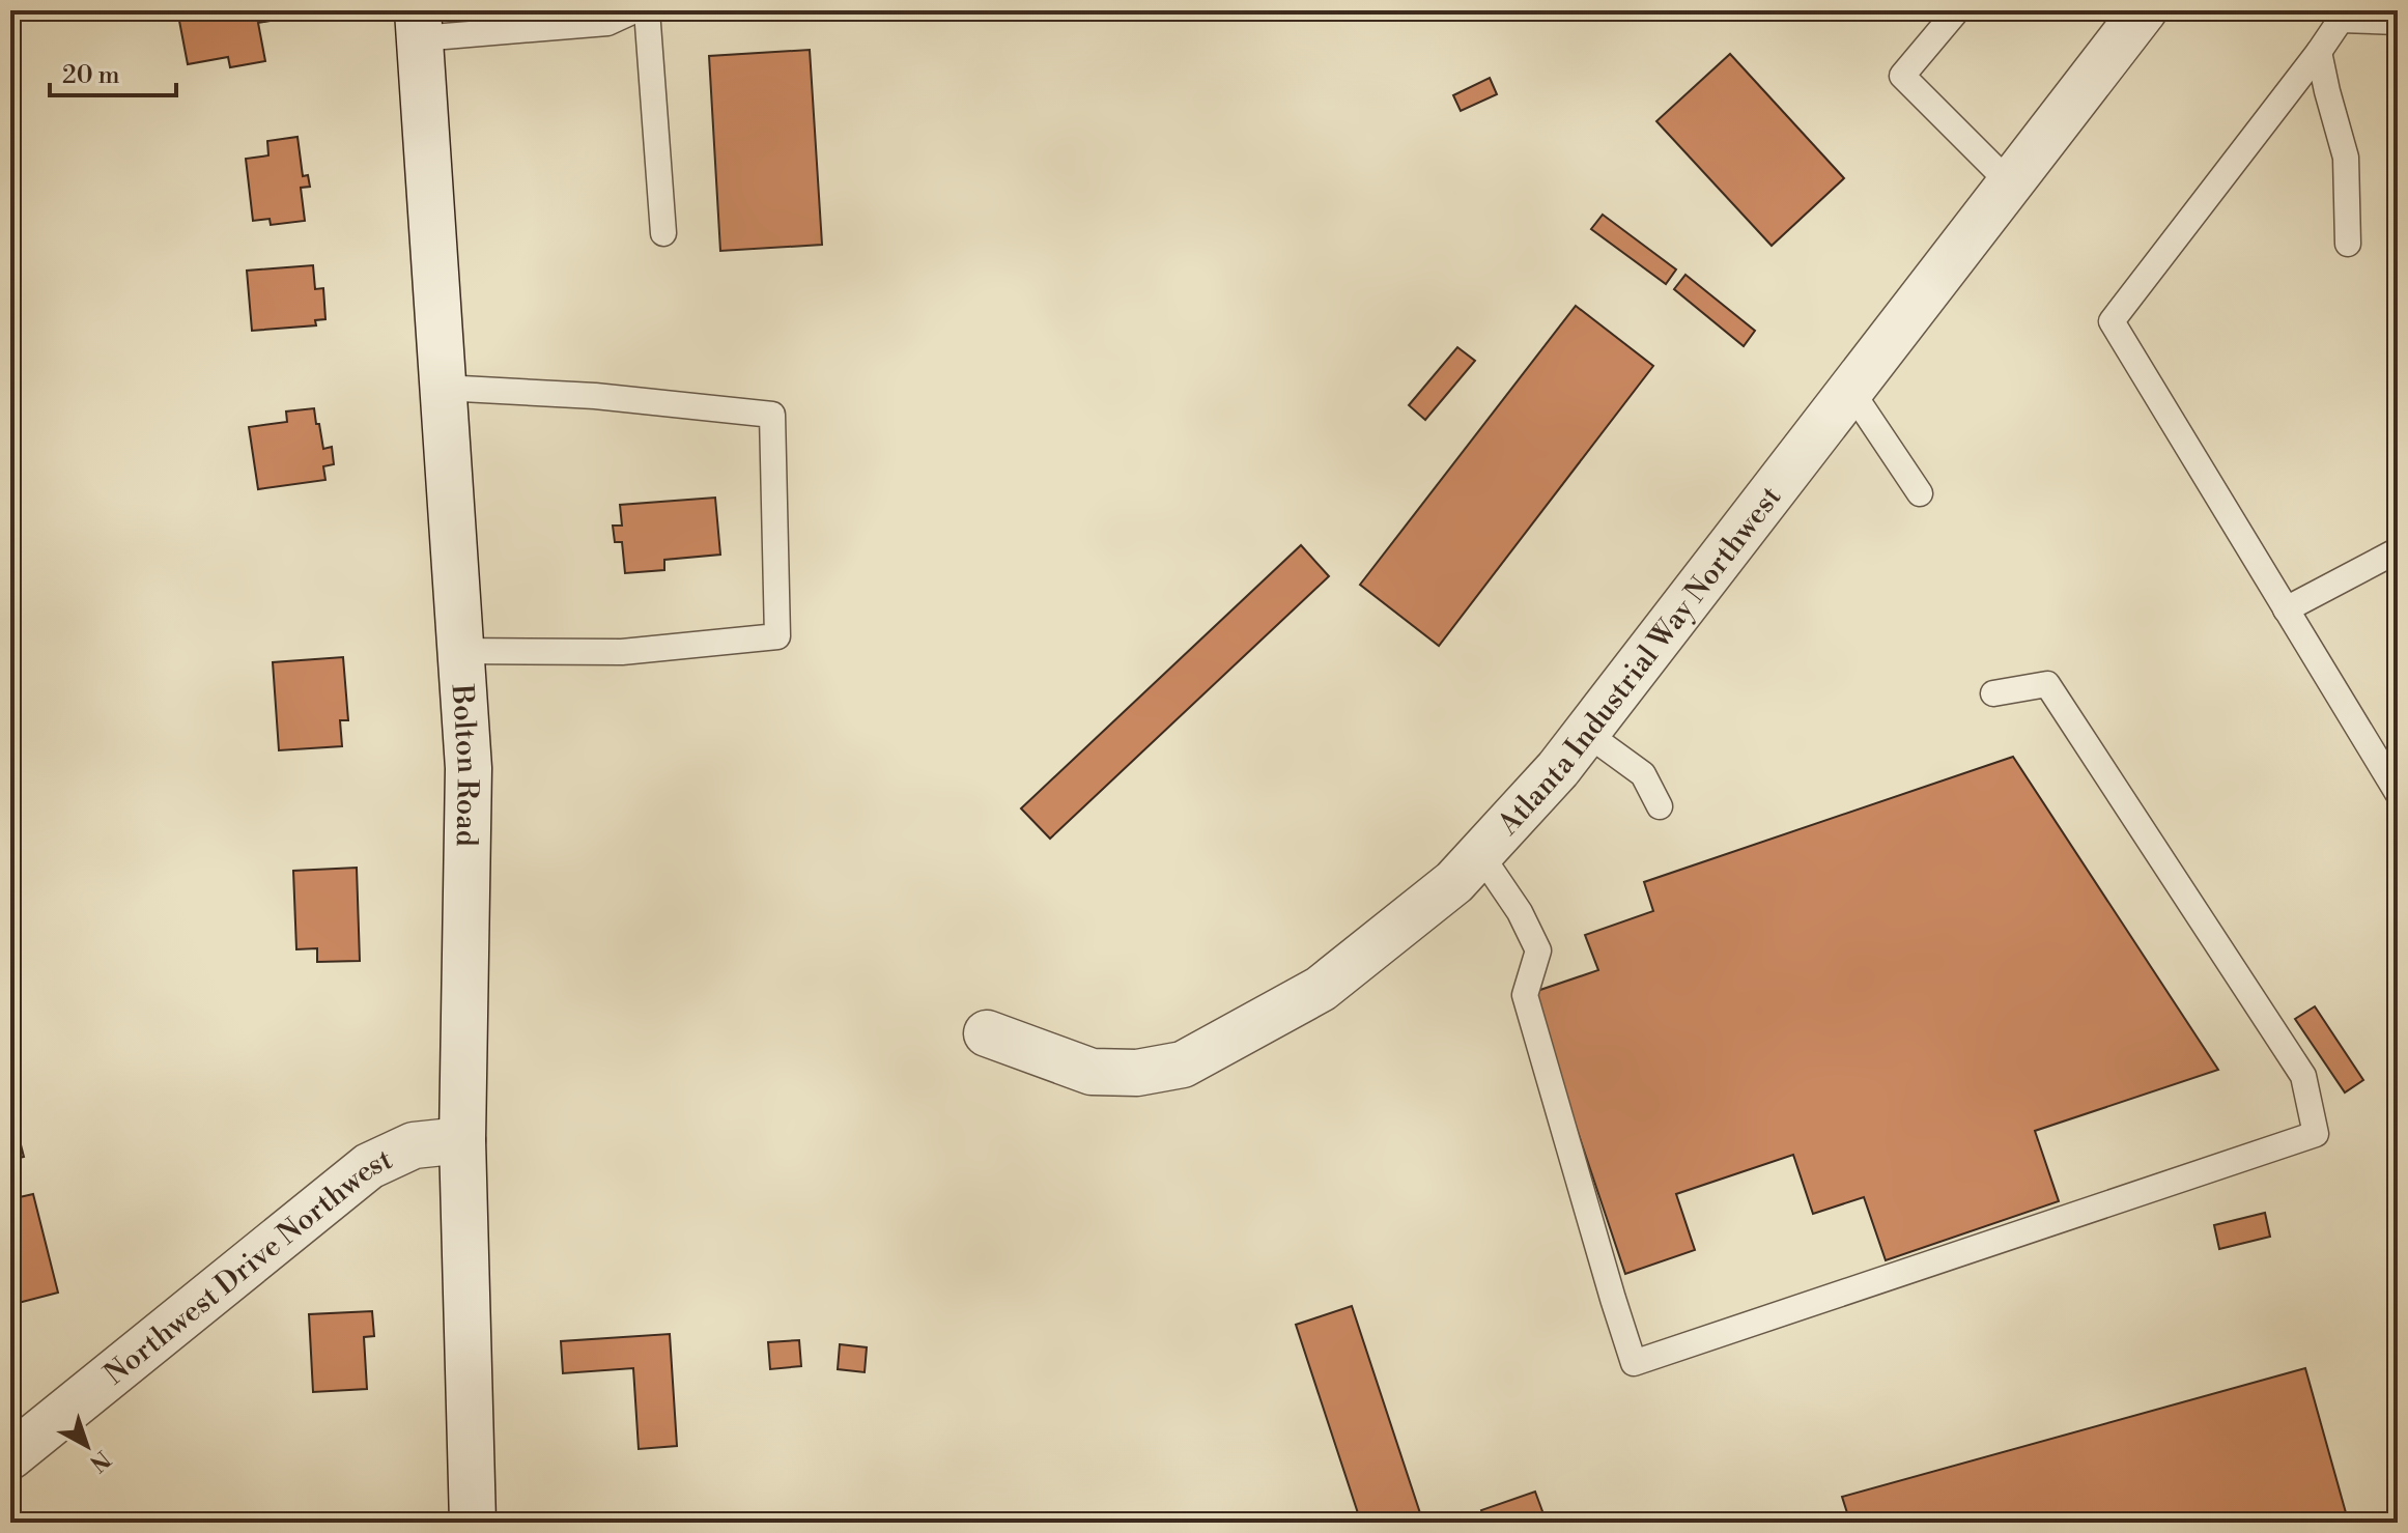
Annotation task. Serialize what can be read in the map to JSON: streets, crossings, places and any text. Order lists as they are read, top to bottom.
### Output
{
  "streets": {
    "street": ["Atlanta Industrial Way Northwest", "Bolton Road", "Northwest Drive Northwest"]
  },
  "crossings": [
    ["Bolton Road", "Northwest Drive Northwest"]
  ],
  "scale_bar": "20 m",
  "north": "bottom right"
}
